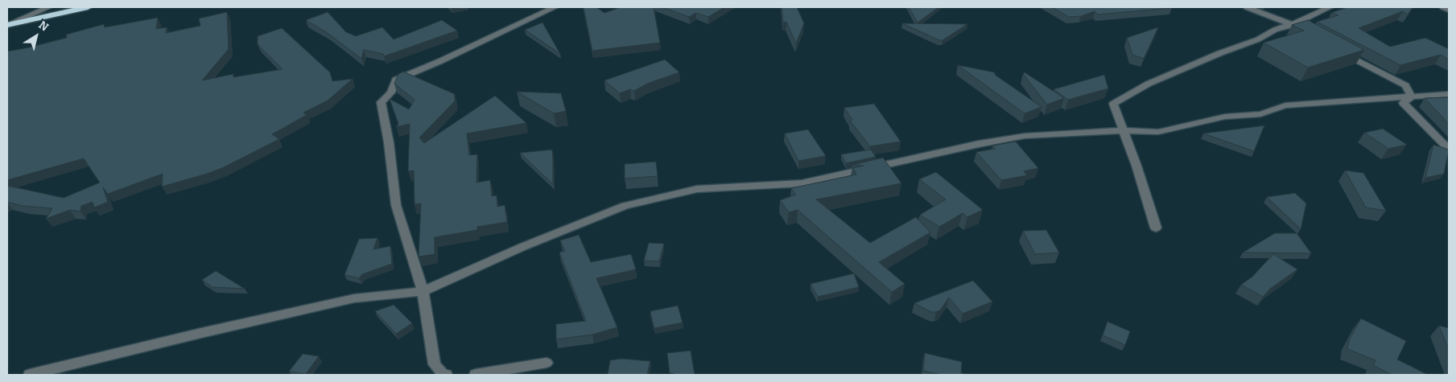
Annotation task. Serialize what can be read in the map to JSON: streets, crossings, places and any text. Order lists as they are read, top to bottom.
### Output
{
  "north": "top right"
}
